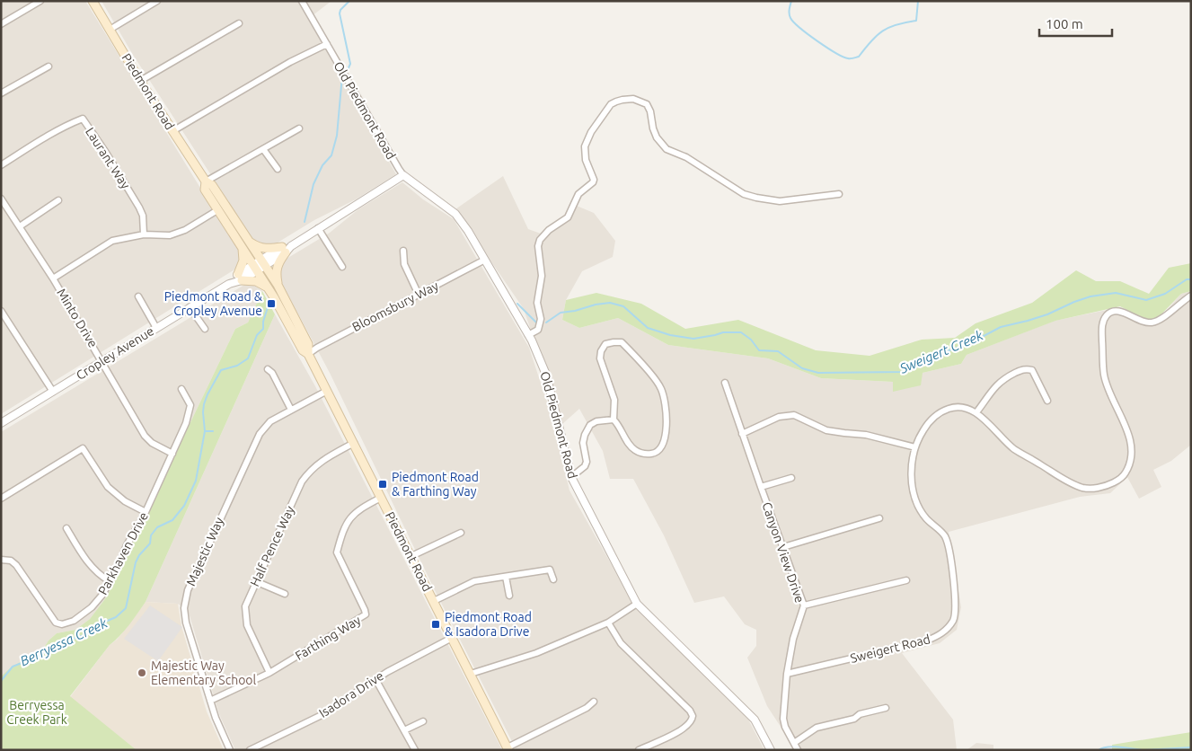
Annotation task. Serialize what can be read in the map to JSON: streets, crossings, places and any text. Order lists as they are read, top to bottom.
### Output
{
  "streets": {
    "main road": ["Piedmont Road"],
    "street": [
      "Old Piedmont Road",
      "Laurant Way",
      "Bloomsbury Way",
      "Minto Drive",
      "Cropley Avenue",
      "Half Pence Way",
      "Majestic Way",
      "Canyon View Drive",
      "Parkhaven Drive",
      "Farthing Way",
      "Sweigert Road",
      "Isadora Drive"
    ]
  },
  "crossings": [
    ["Piedmont Road", "Bloomsbury Way"],
    ["Piedmont Road", "Cropley Avenue"],
    ["Piedmont Road", "Half Pence Way"],
    ["Piedmont Road", "Majestic Way"],
    ["Piedmont Road", "Farthing Way"],
    ["Piedmont Road", "Isadora Drive"],
    ["Old Piedmont Road", "Bloomsbury Way"],
    ["Old Piedmont Road", "Cropley Avenue"],
    ["Minto Drive", "Cropley Avenue"],
    ["Minto Drive", "Parkhaven Drive"],
    ["Half Pence Way", "Farthing Way"],
    ["Majestic Way", "Farthing Way"],
    ["Canyon View Drive", "Sweigert Road"]
  ],
  "water": ["Sweigert Creek", "Berryessa Creek"],
  "parks": ["Berryessa Creek Park"],
  "places": {
    "transit": ["Piedmont Road & Cropley Avenue", "Piedmont Road & Farthing Way", "Piedmont Road & Isadora Drive"],
    "other": ["Majestic Way Elementary School"]
  },
  "scale_bar": "100 m"
}
